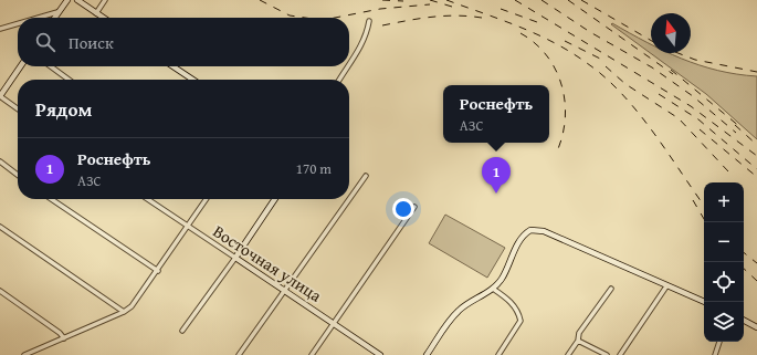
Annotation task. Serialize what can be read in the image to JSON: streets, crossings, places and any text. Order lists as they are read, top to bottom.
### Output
{
  "streets": {
    "main road": ["Восточная улица"]
  },
  "north": "top",
  "page": {
    "search": "Поиск",
    "heading": "Рядом",
    "popup": ["Роснефть", "АЗС"],
    "list": [
      {
        "mark": "1",
        "name": "Роснефть",
        "note": "АЗС",
        "value": "170 m"
      }
    ],
    "pins": "1",
    "map_buttons": ["+", "−"]
  }
}
